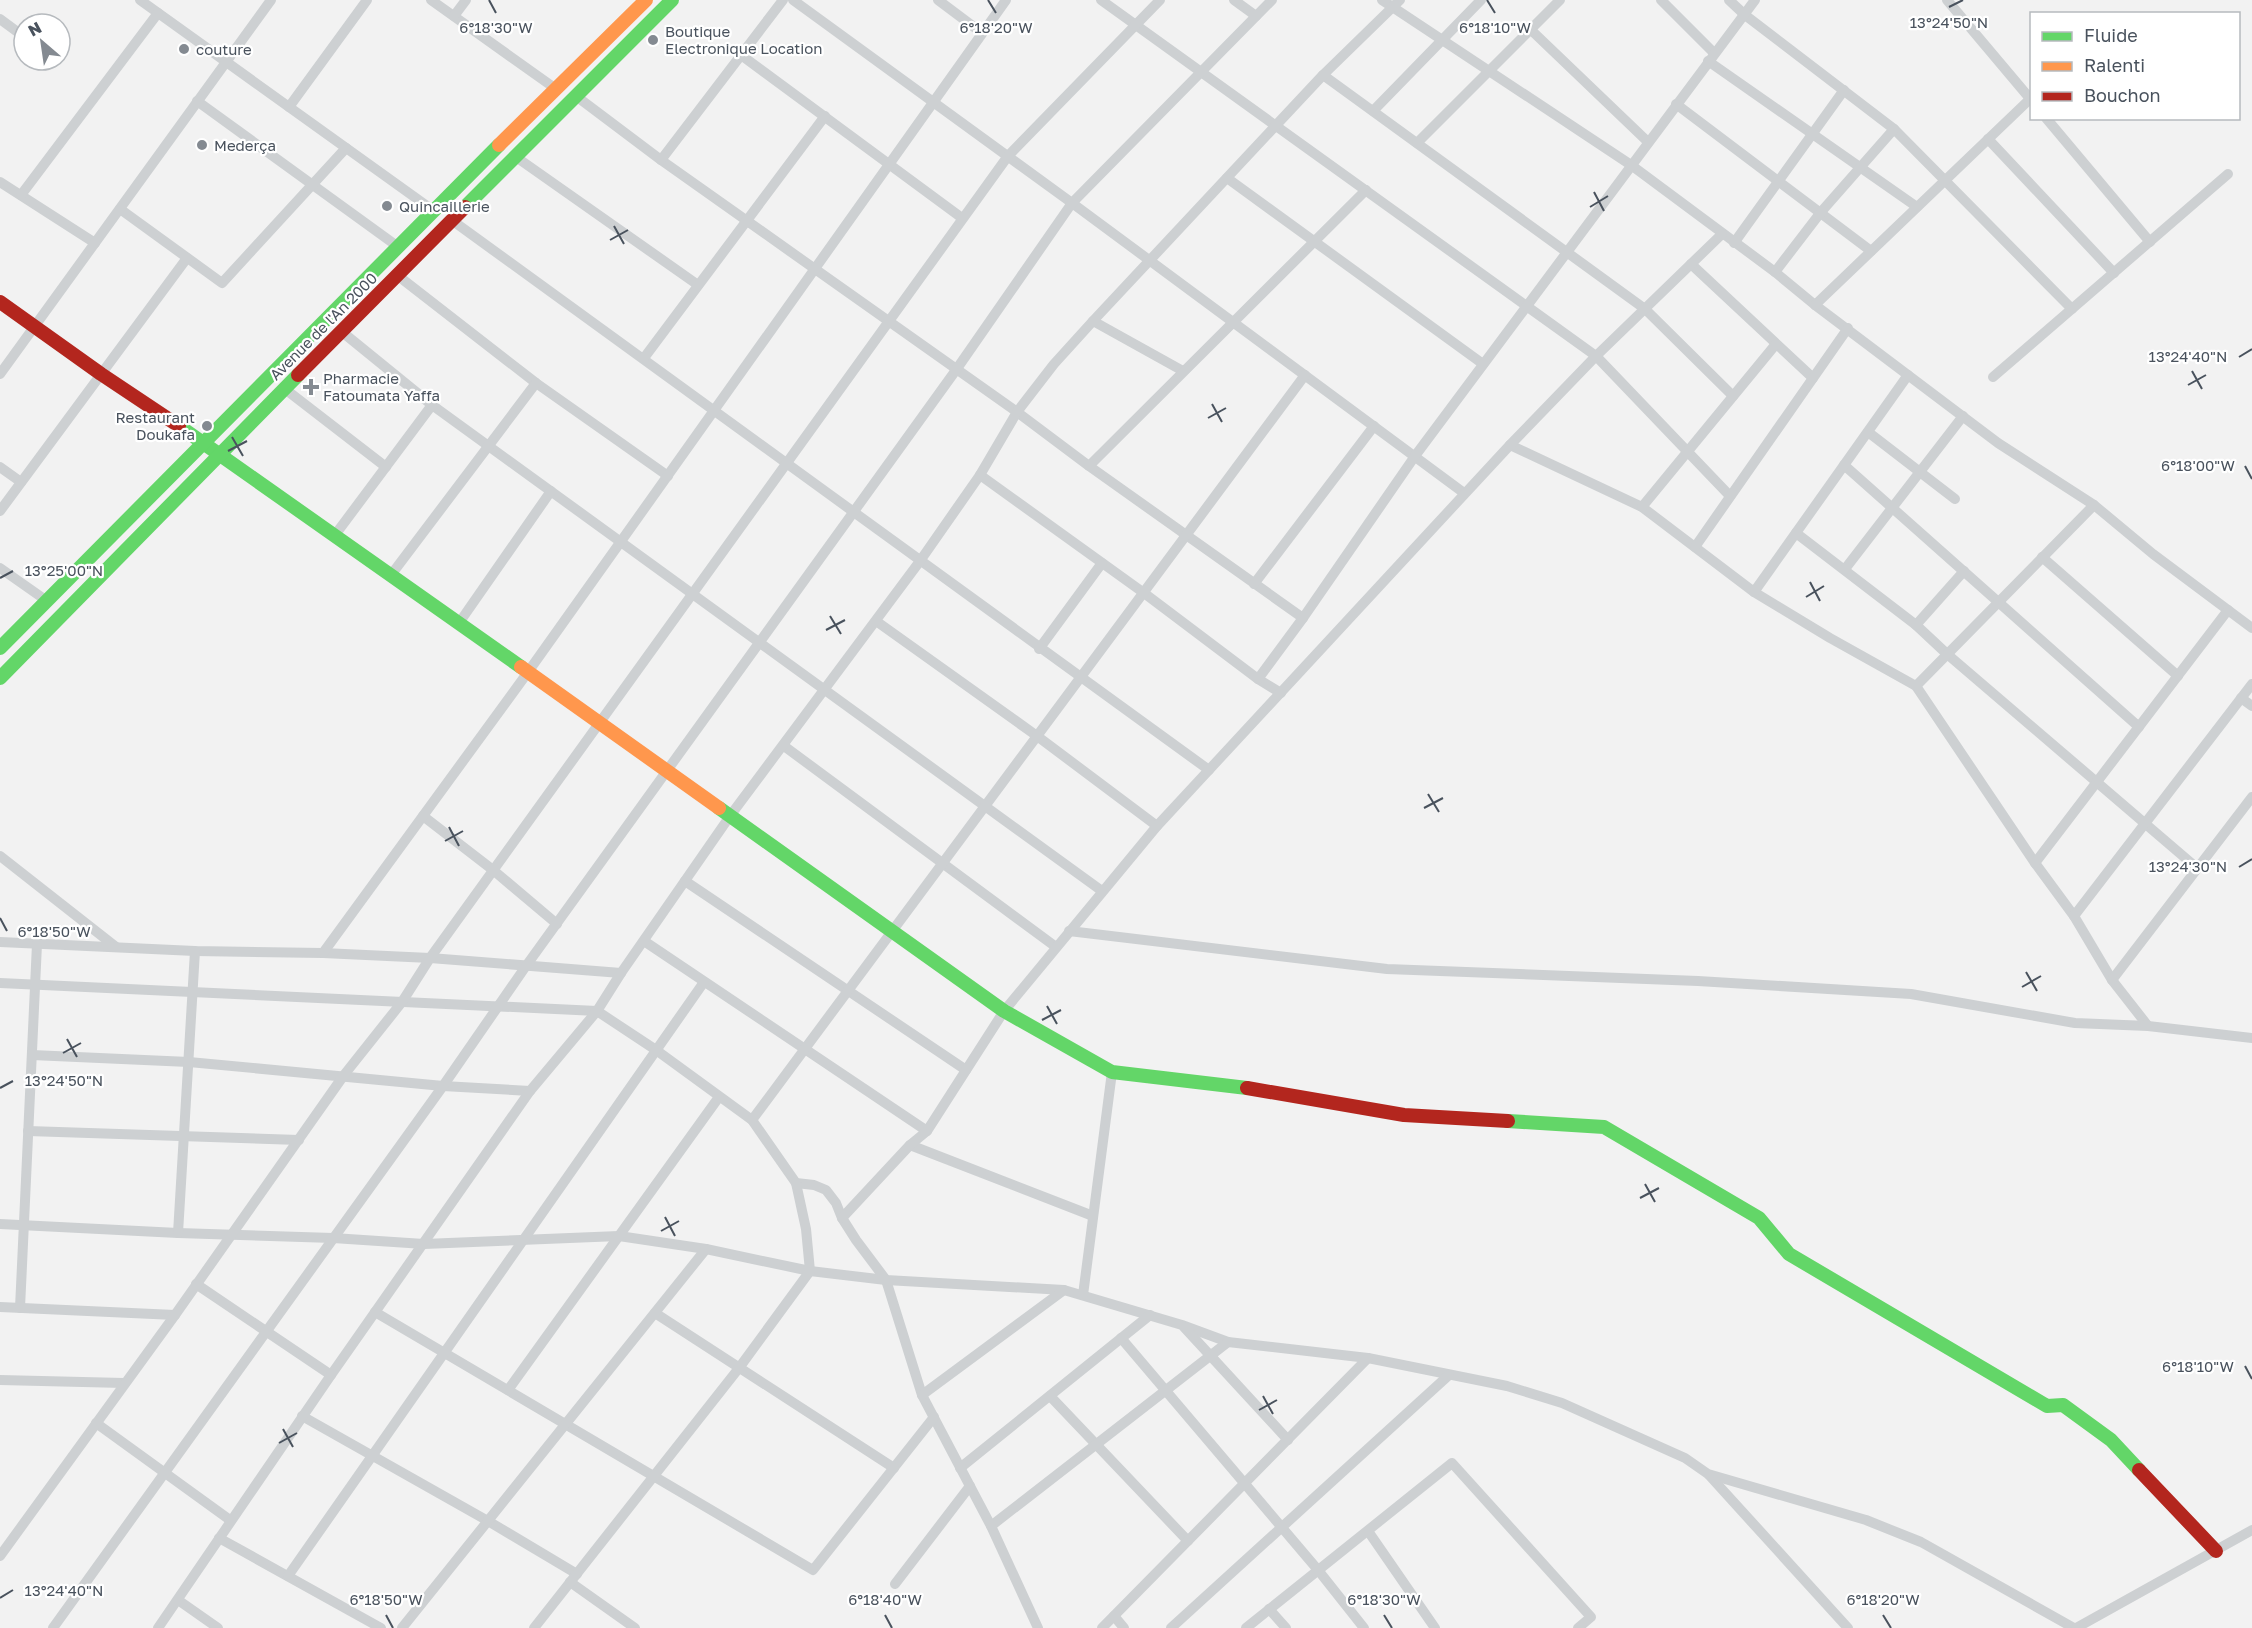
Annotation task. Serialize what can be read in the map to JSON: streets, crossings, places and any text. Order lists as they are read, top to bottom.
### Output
{
  "streets": {
    "street": ["Avenue de l'An 2000"]
  },
  "places": {
    "other": [
      "Boutique Electronique Location",
      "couture",
      "Mederça",
      "Quincaillerie",
      "Restaurant Doukafa"
    ],
    "health": ["Pharmacie Fatoumata Yaffa"]
  },
  "legend": ["Fluide", "Ralenti", "Bouchon"],
  "north": "top left",
  "coordinates": [
    "13°24'50\"N",
    "6°18'30\"W",
    "6°18'20\"W",
    "6°18'10\"W",
    "13°24'40\"N",
    "6°18'00\"W",
    "13°25'00\"N",
    "13°24'30\"N",
    "6°18'50\"W",
    "6°18'40\"W"
  ]
}
